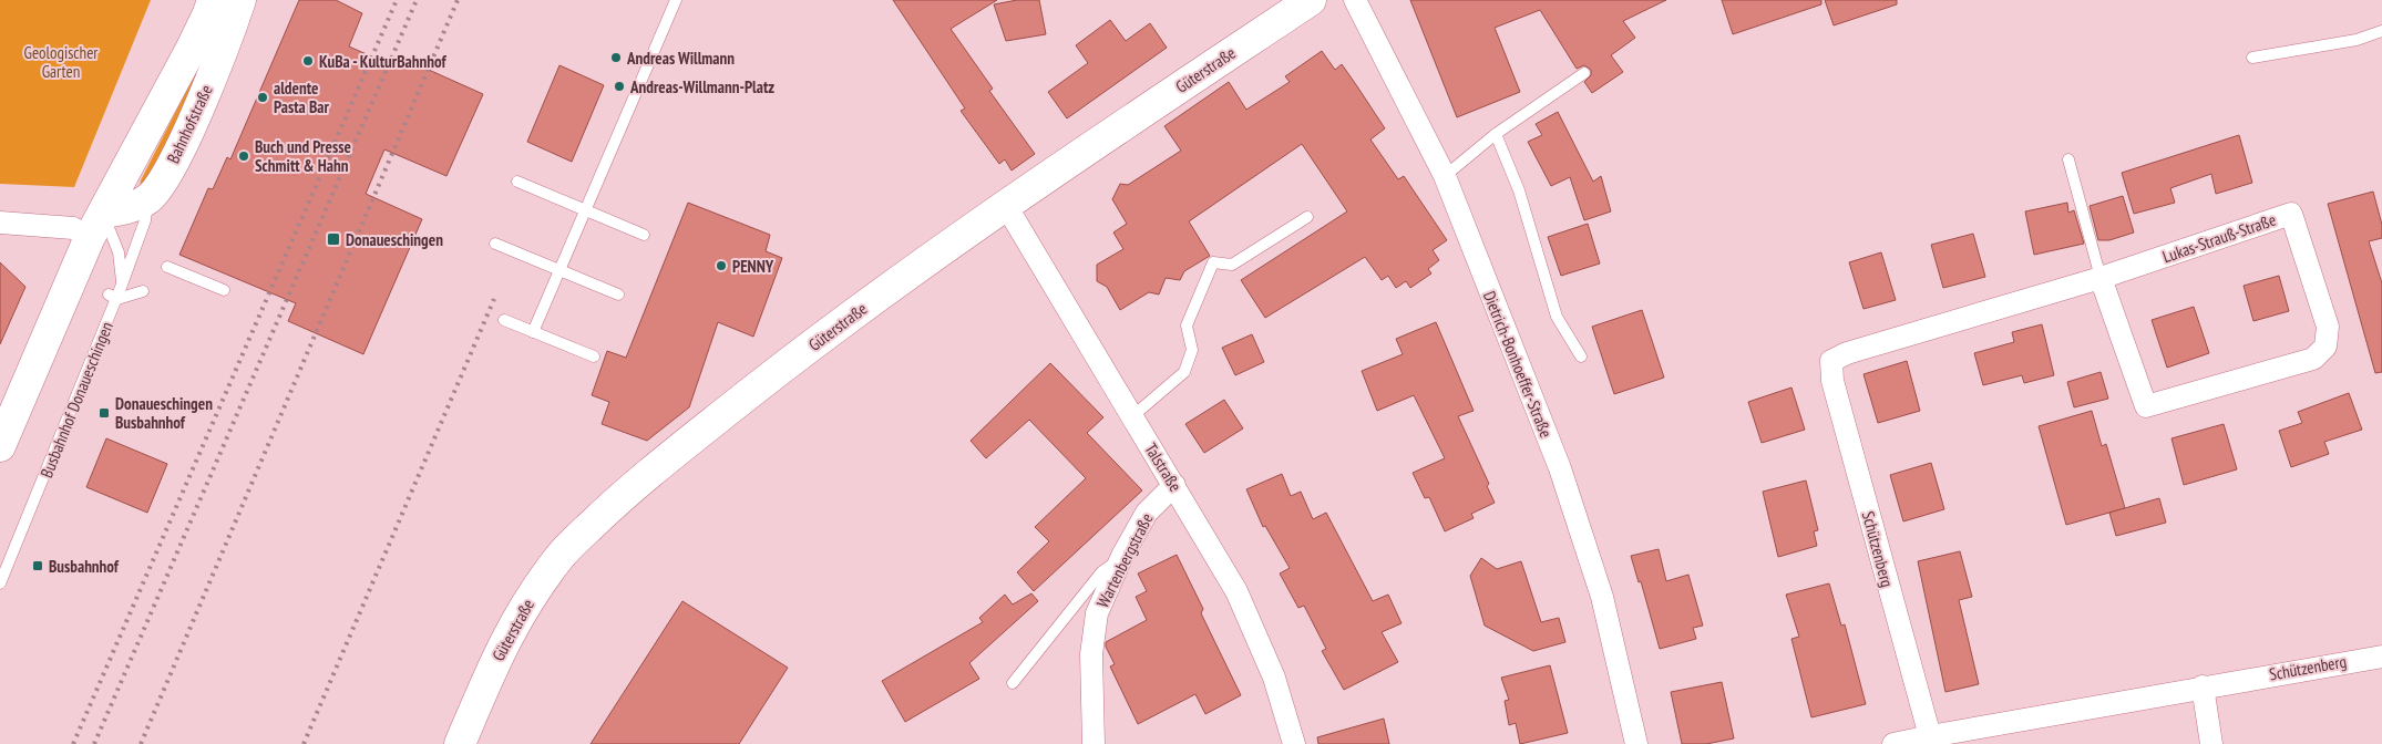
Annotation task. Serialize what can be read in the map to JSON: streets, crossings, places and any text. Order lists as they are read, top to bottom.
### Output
{
  "streets": {
    "main road": ["Güterstraße", "Bahnhofstraße"],
    "street": [
      "Lukas-Strauß-Straße",
      "Dietrich-Bonhoeffer-Straße",
      "Talstraße",
      "Schützenberg",
      "Wartenbergstraße"
    ],
    "lane": ["Busbahnhof Donaueschingen"]
  },
  "crossings": [
    ["Güterstraße", "Talstraße"],
    ["Bahnhofstraße", "Busbahnhof Donaueschingen"],
    ["Lukas-Strauß-Straße", "Schützenberg"],
    ["Talstraße", "Wartenbergstraße"]
  ],
  "parks": ["Geologischer Garten"],
  "places": {
    "other": [
      "Andreas Willmann",
      "KuBa - KulturBahnhof",
      "Andreas-Willmann-Platz",
      "aldente Pasta Bar",
      "Buch und Presse Schmitt & Hahn",
      "PENNY"
    ],
    "transit": ["Donaueschingen", "Donaueschingen Busbahnhof", "Busbahnhof"]
  }
}
